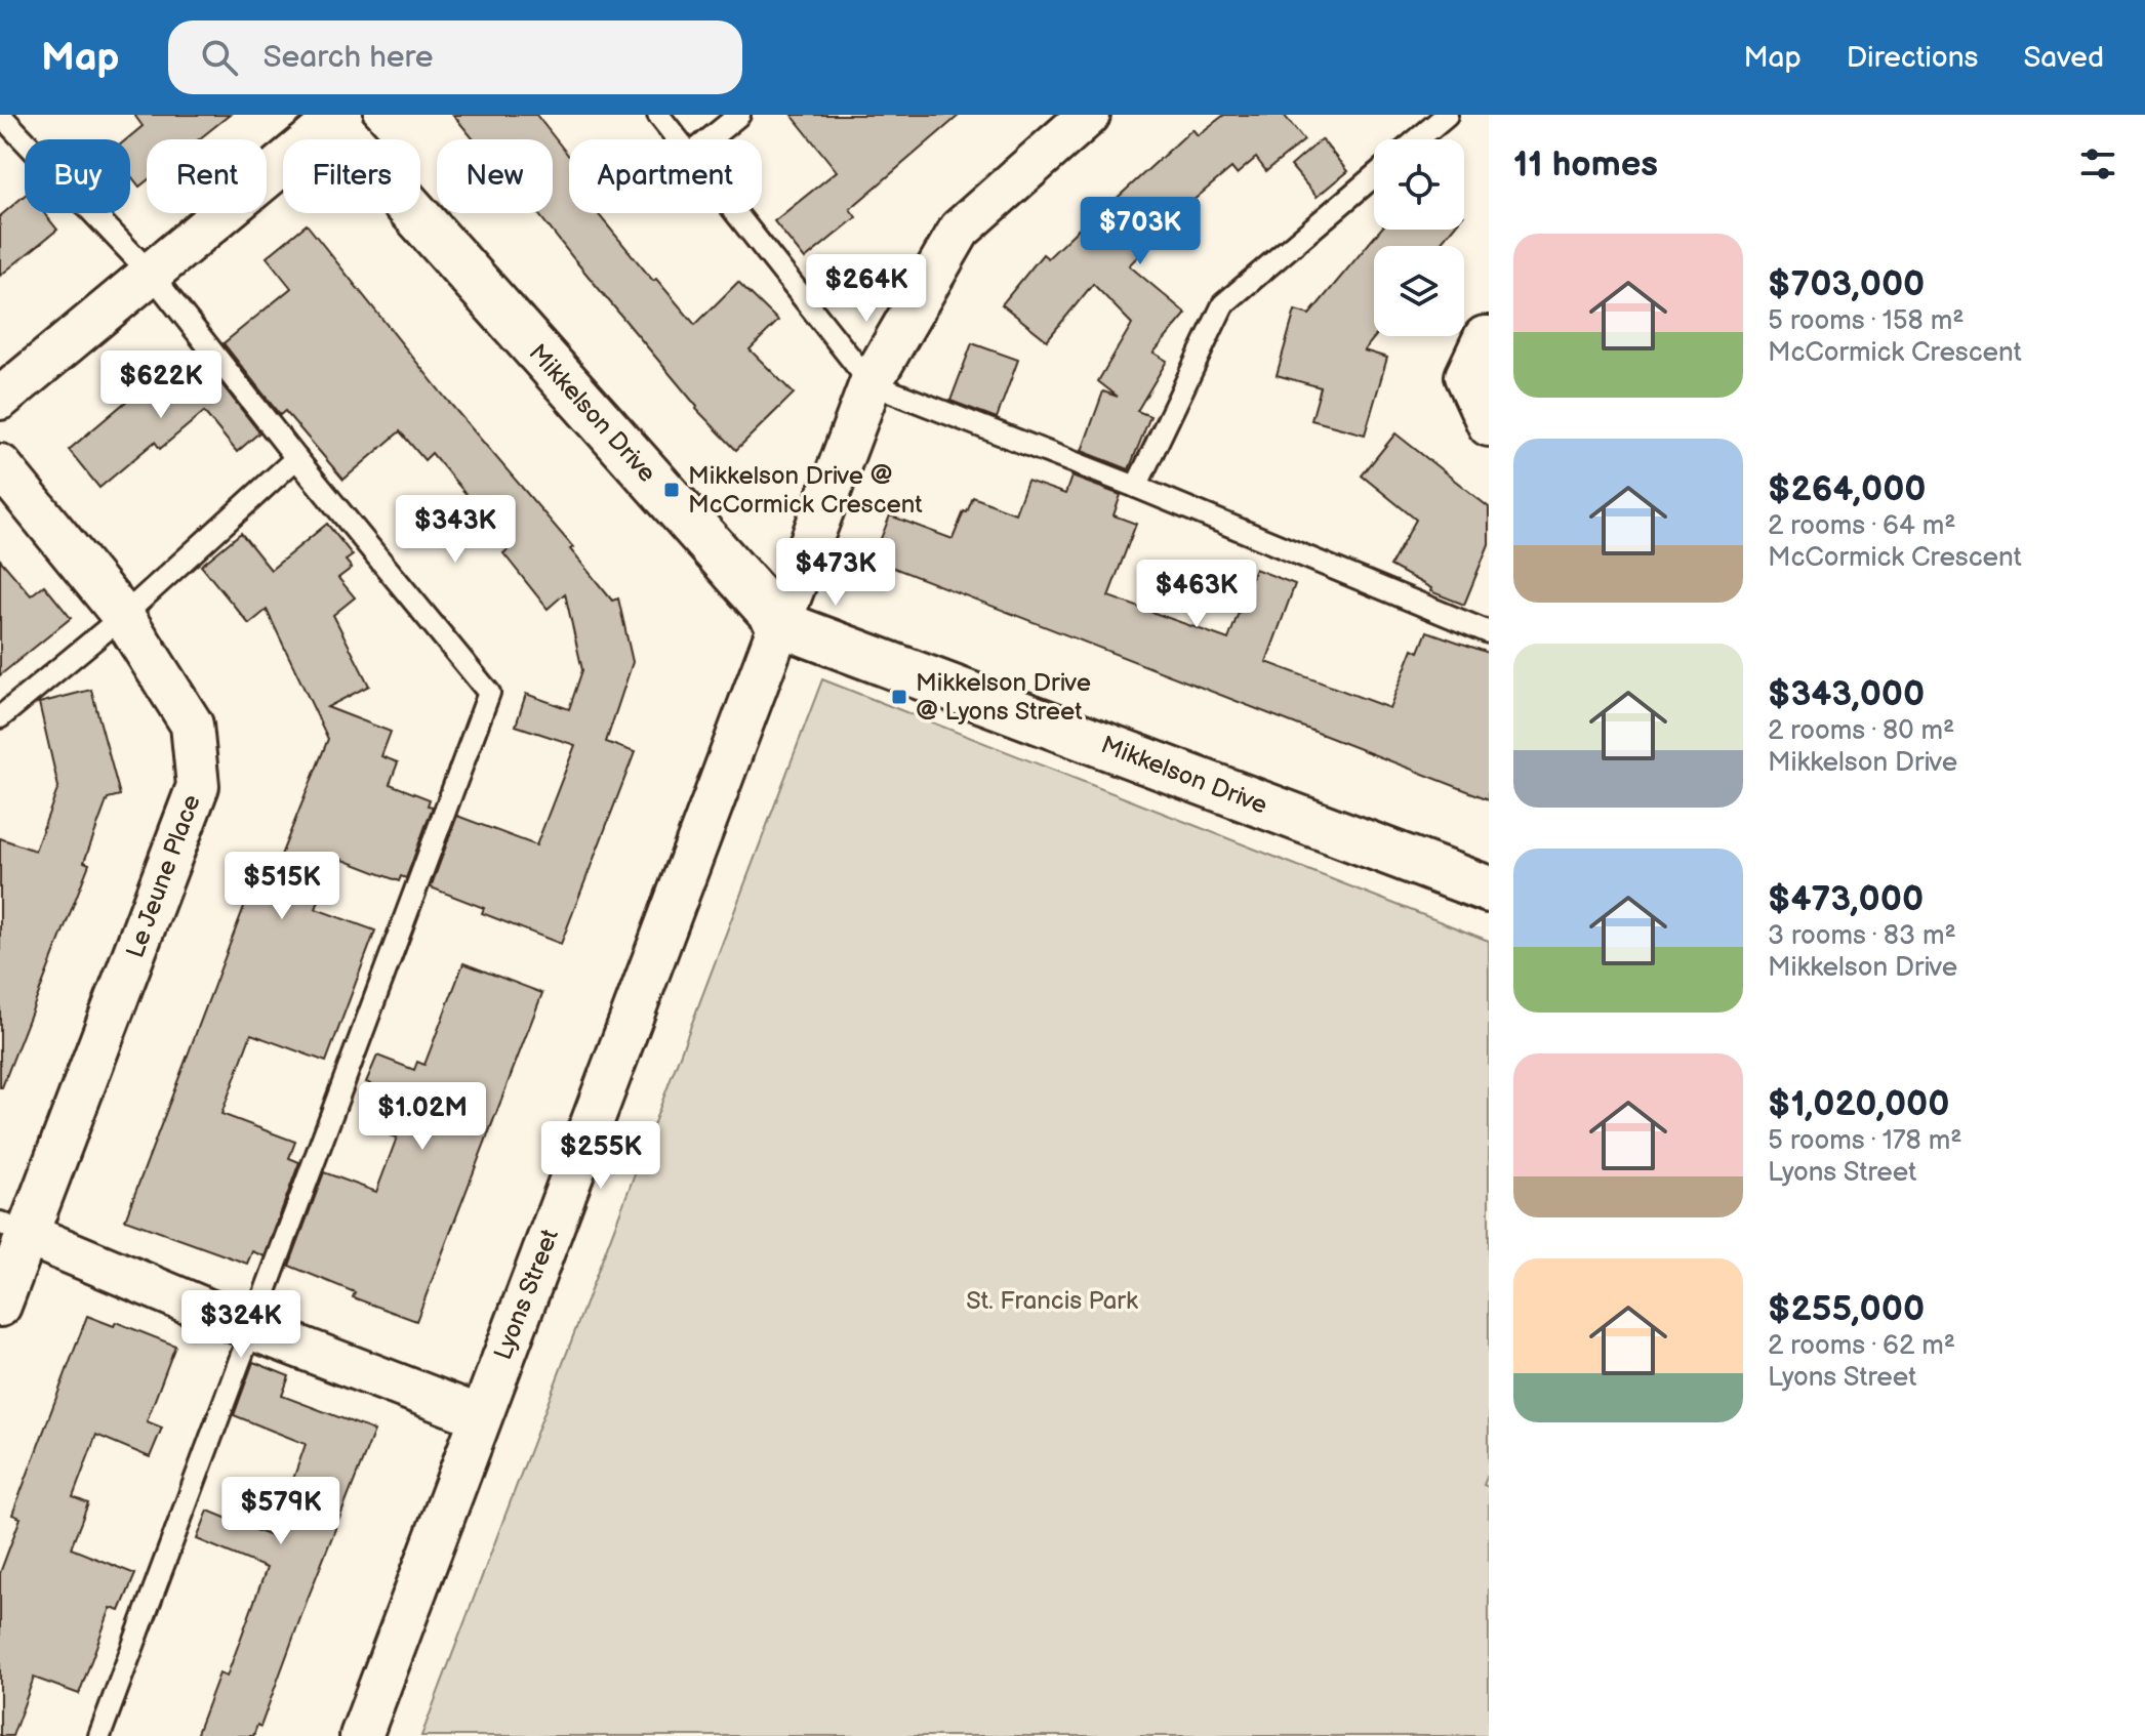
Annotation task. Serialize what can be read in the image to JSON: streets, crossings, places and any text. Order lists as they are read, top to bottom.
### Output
{
  "streets": {
    "street": ["Mikkelson Drive", "Le Jeune Place", "Lyons Street"]
  },
  "crossings": [
    ["Mikkelson Drive", "Lyons Street"]
  ],
  "parks": ["St. Francis Park"],
  "places": {
    "transit": ["Mikkelson Drive @ McCormick Crescent", "Mikkelson Drive @ Lyons Street"]
  },
  "page": {
    "header": "Map",
    "search": "Search here",
    "nav": ["Map", "Directions", "Saved"],
    "heading": "11 homes",
    "chip": [
      "Buy",
      "Rent",
      "Filters",
      "New",
      "Apartment"
    ],
    "price": [
      "$703K",
      "$264K",
      "$622K",
      "$343K",
      "$473K",
      "$463K",
      "$515K",
      "$1.02M",
      "$255K",
      "$324K",
      "$579K"
    ],
    "list": [
      {
        "name": "$703,000",
        "note": "5 rooms · 158 m² · McCormick Crescent"
      },
      {
        "name": "$264,000",
        "note": "2 rooms · 64 m² · McCormick Crescent"
      },
      {
        "name": "$343,000",
        "note": "2 rooms · 80 m² · Mikkelson Drive"
      },
      {
        "name": "$473,000",
        "note": "3 rooms · 83 m² · Mikkelson Drive"
      },
      {
        "name": "$1,020,000",
        "note": "5 rooms · 178 m² · Lyons Street"
      },
      {
        "name": "$255,000",
        "note": "2 rooms · 62 m² · Lyons Street"
      }
    ]
  }
}
